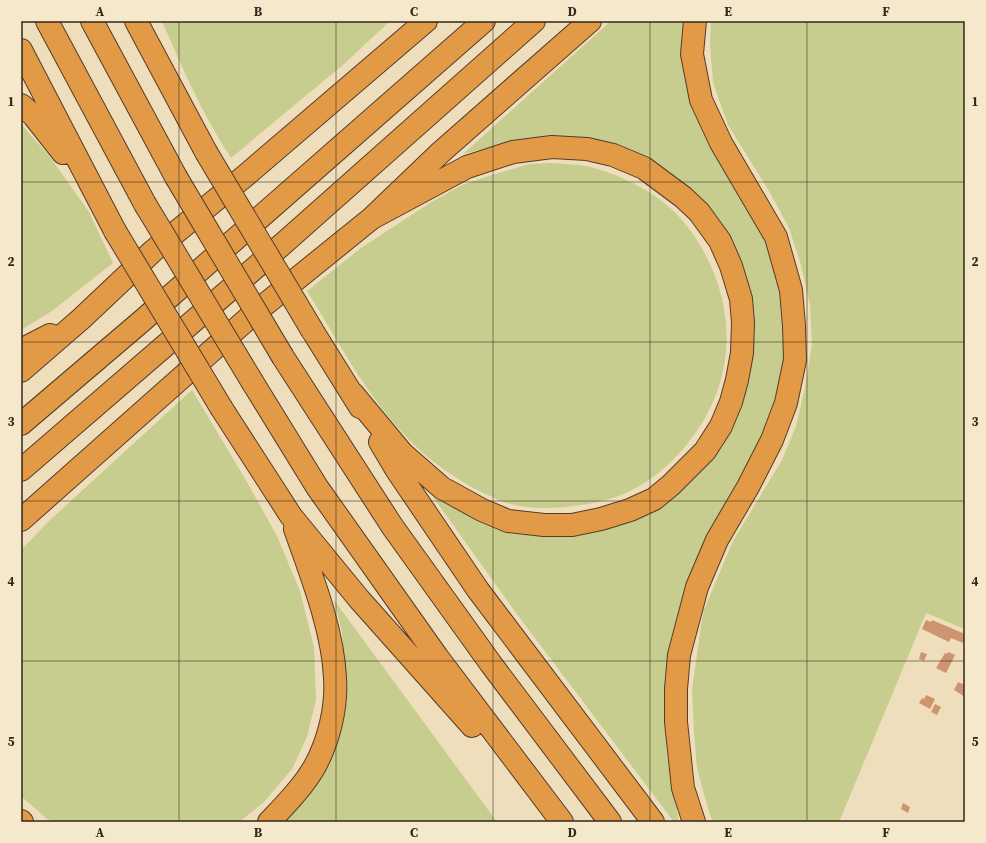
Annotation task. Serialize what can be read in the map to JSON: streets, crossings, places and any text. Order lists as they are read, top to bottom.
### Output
{
  "grid": {
    "columns": [
      "A",
      "B",
      "C",
      "D",
      "E",
      "F"
    ],
    "rows": [
      "1",
      "2",
      "3",
      "4",
      "5"
    ]
  }
}
